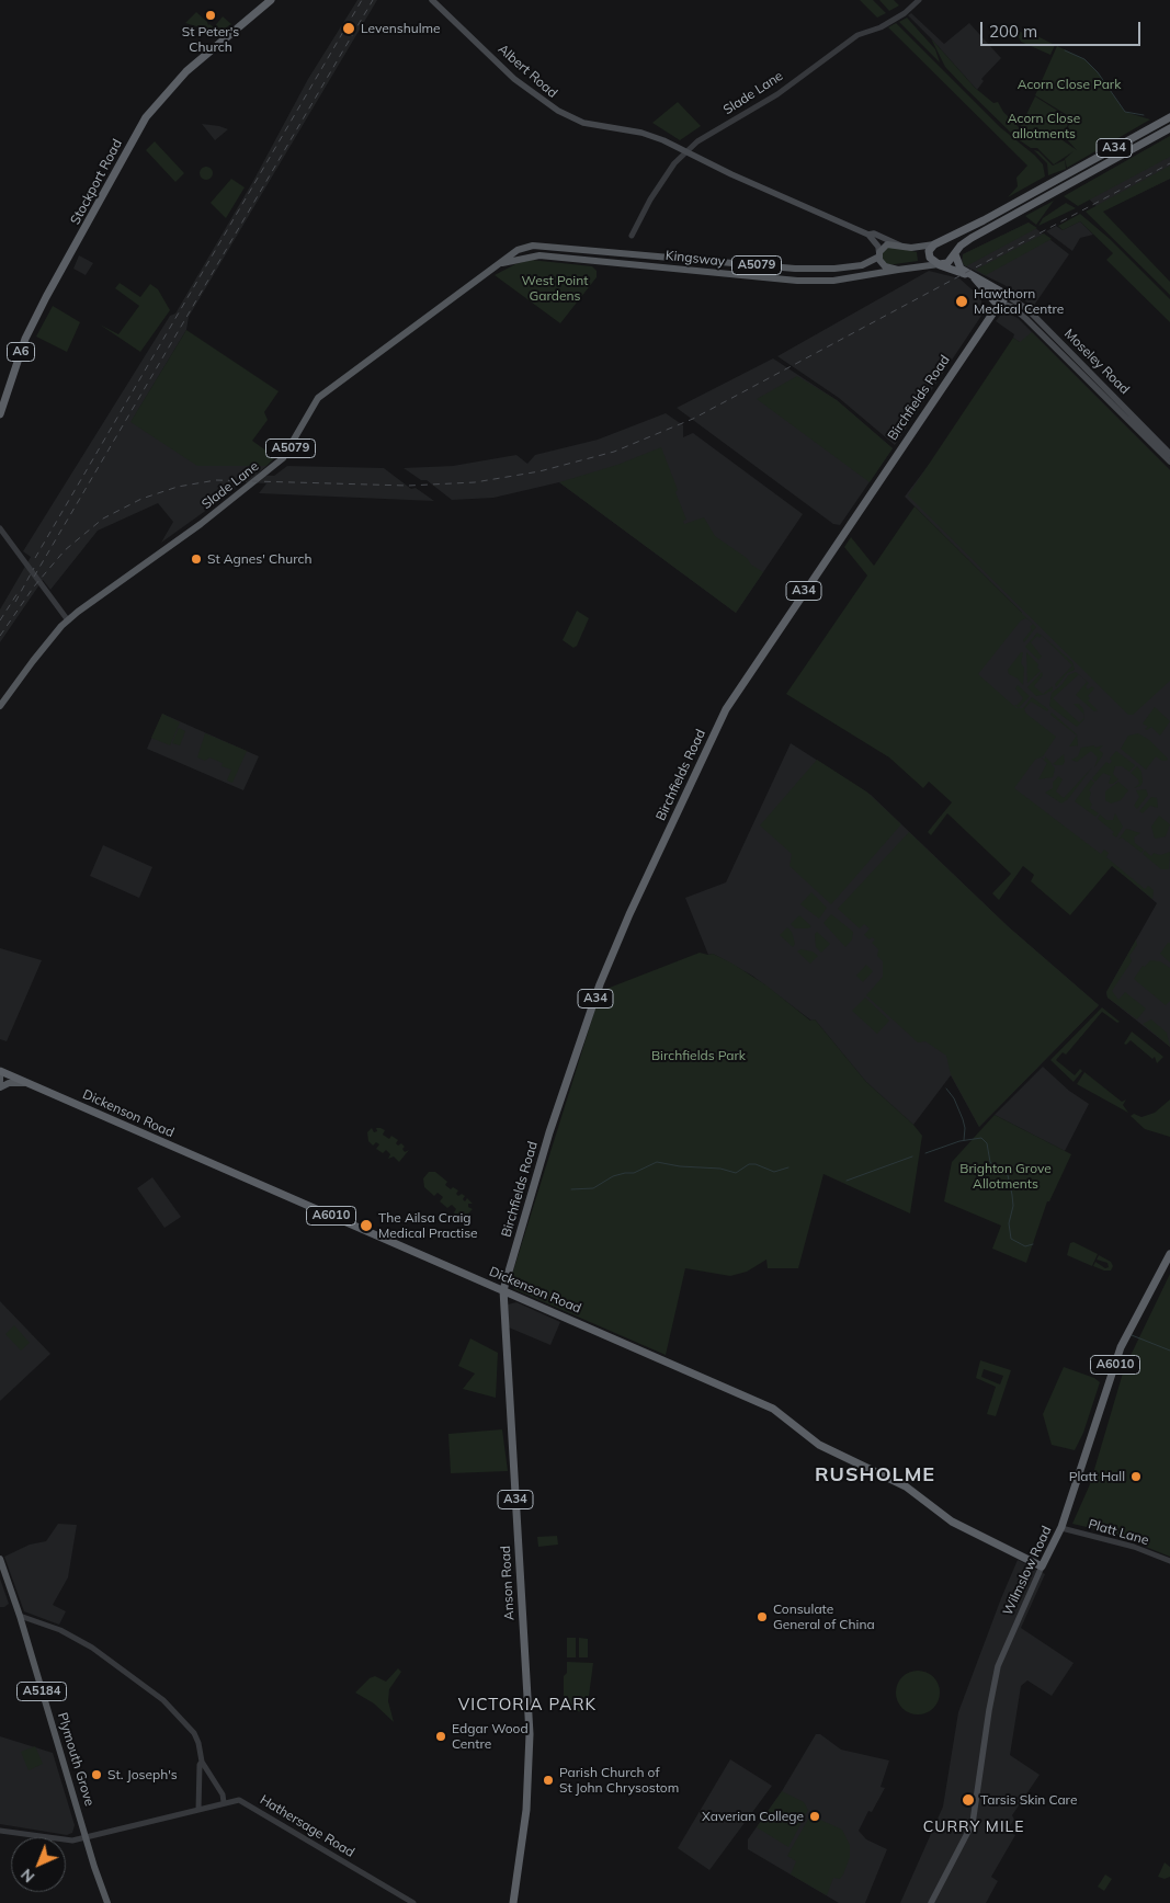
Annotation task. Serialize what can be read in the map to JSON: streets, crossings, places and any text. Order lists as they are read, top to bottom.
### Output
{
  "streets": {
    "highway": [
      "A34",
      "Stockport Road",
      "A6",
      "Moseley Road",
      "Birchfields Road",
      "Dickenson Road",
      "A6010",
      "Wilmslow Road",
      "Anson Road"
    ],
    "main road": [
      "Albert Road",
      "Slade Lane",
      "Kingsway",
      "A5079",
      "A5184",
      "Plymouth Grove"
    ],
    "street": ["Platt Lane", "Hathersage Road"]
  },
  "crossings": [
    ["Albert Road", "Slade Lane"],
    ["Slade Lane", "Kingsway"],
    ["A34", "Kingsway"],
    ["A34", "Moseley Road"],
    ["Kingsway", "Moseley Road"],
    ["Moseley Road", "Birchfields Road"],
    ["Birchfields Road", "Dickenson Road"],
    ["Birchfields Road", "Anson Road"],
    ["Dickenson Road", "A6010"],
    ["Dickenson Road", "Wilmslow Road"],
    ["Dickenson Road", "Anson Road"],
    ["Platt Lane", "Wilmslow Road"],
    ["Plymouth Grove", "Hathersage Road"]
  ],
  "districts": ["RUSHOLME", "VICTORIA PARK", "CURRY MILE"],
  "parks": [
    "Acorn Close Park",
    "Acorn Close allotments",
    "West Point Gardens",
    "Birchfields Park",
    "Brighton Grove Allotments"
  ],
  "places": [
    "St Peter's Church",
    "Levenshulme",
    "Hawthorn Medical Centre",
    "St Agnes' Church",
    "The Ailsa Craig Medical Practise",
    "Platt Hall",
    "Consulate General of China",
    "Edgar Wood Centre",
    "St. Joseph's",
    "Parish Church of St John Chrysostom",
    "Tarsis Skin Care",
    "Xaverian College"
  ],
  "scale_bar": "200 m",
  "north": "bottom left"
}
